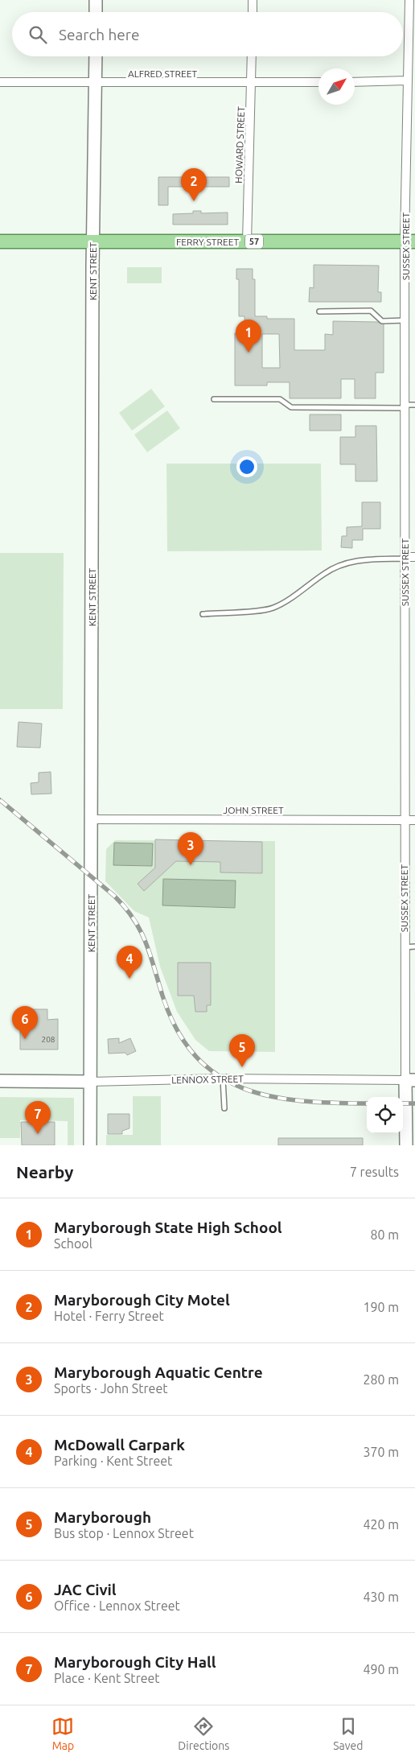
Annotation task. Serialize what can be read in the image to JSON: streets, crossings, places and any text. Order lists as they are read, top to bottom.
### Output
{
  "streets": {
    "main road": [
      "FERRY STREET",
      "57",
      "SUSSEX STREET",
      "KENT STREET",
      "LENNOX STREET"
    ],
    "street": ["ALFRED STREET", "HOWARD STREET", "JOHN STREET"]
  },
  "crossings": [
    ["ALFRED STREET", "HOWARD STREET"],
    ["ALFRED STREET", "KENT STREET"],
    ["HOWARD STREET", "FERRY STREET"],
    ["FERRY STREET", "SUSSEX STREET"],
    ["FERRY STREET", "KENT STREET"],
    ["SUSSEX STREET", "JOHN STREET"],
    ["SUSSEX STREET", "LENNOX STREET"],
    ["KENT STREET", "JOHN STREET"],
    ["KENT STREET", "LENNOX STREET"]
  ],
  "house_numbers": ["208"],
  "north": "top right",
  "page": {
    "search": "Search here",
    "pins": [
      "2",
      "1",
      "3",
      "4",
      "6",
      "5",
      "7"
    ],
    "heading": ["Nearby", "7 results"],
    "list": [
      {
        "mark": "1",
        "name": "Maryborough State High School",
        "note": "School",
        "value": "80 m"
      },
      {
        "mark": "2",
        "name": "Maryborough City Motel",
        "note": "Hotel · Ferry Street",
        "value": "190 m"
      },
      {
        "mark": "3",
        "name": "Maryborough Aquatic Centre",
        "note": "Sports · John Street",
        "value": "280 m"
      },
      {
        "mark": "4",
        "name": "McDowall Carpark",
        "note": "Parking · Kent Street",
        "value": "370 m"
      },
      {
        "mark": "5",
        "name": "Maryborough",
        "note": "Bus stop · Lennox Street",
        "value": "420 m"
      },
      {
        "mark": "6",
        "name": "JAC Civil",
        "note": "Office · Lennox Street",
        "value": "430 m"
      },
      {
        "mark": "7",
        "name": "Maryborough City Hall",
        "note": "Place · Kent Street",
        "value": "490 m"
      }
    ],
    "nav": ["Map", "Directions", "Saved"]
  }
}
